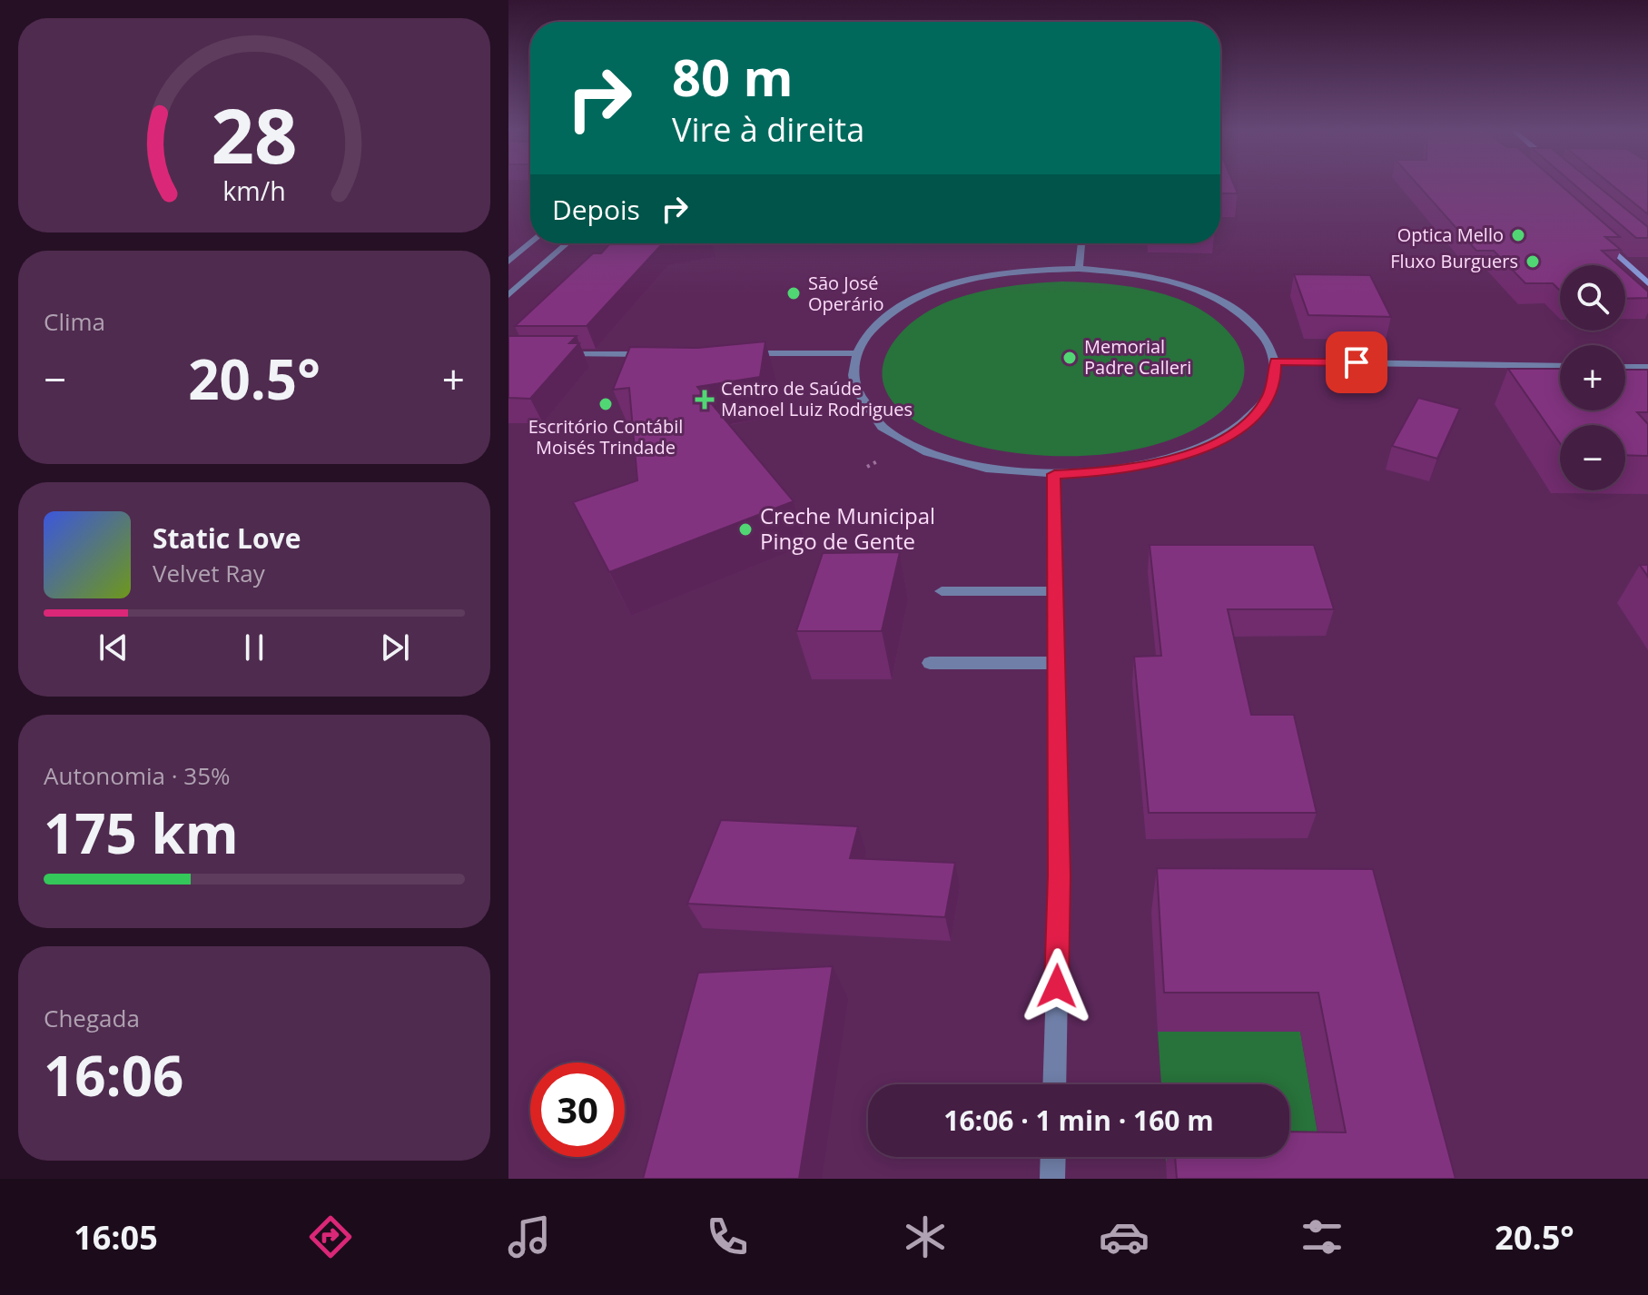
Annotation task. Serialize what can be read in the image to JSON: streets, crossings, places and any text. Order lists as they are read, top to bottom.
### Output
{
  "places": {
    "other": [
      "Optica Mello",
      "Fluxo Burguers",
      "São José Operário",
      "Memorial Padre Calleri",
      "Escritório Contábil Moisés Trindade",
      "Creche Municipal Pingo de Gente"
    ],
    "health": ["Centro de Saúde Manoel Luiz Rodrigues"]
  },
  "page": {
    "turn": ["80 m", "Vire à direita"],
    "then": "Depois",
    "tile": [
      "Clima",
      ["Autonomia · 35%", "175 km"],
      ["Chegada", "16:06"]
    ],
    "map_buttons": ["+", "−"],
    "heat": ["−", "20.5°", "+"],
    "song": ["Static Love", "Velvet Ray"],
    "limit": "30",
    "trip": "16:06 · 1 min · 160 m",
    "tabs": ["16:05", "20.5°"],
    "gauge": ["28", "km/h"]
  }
}
